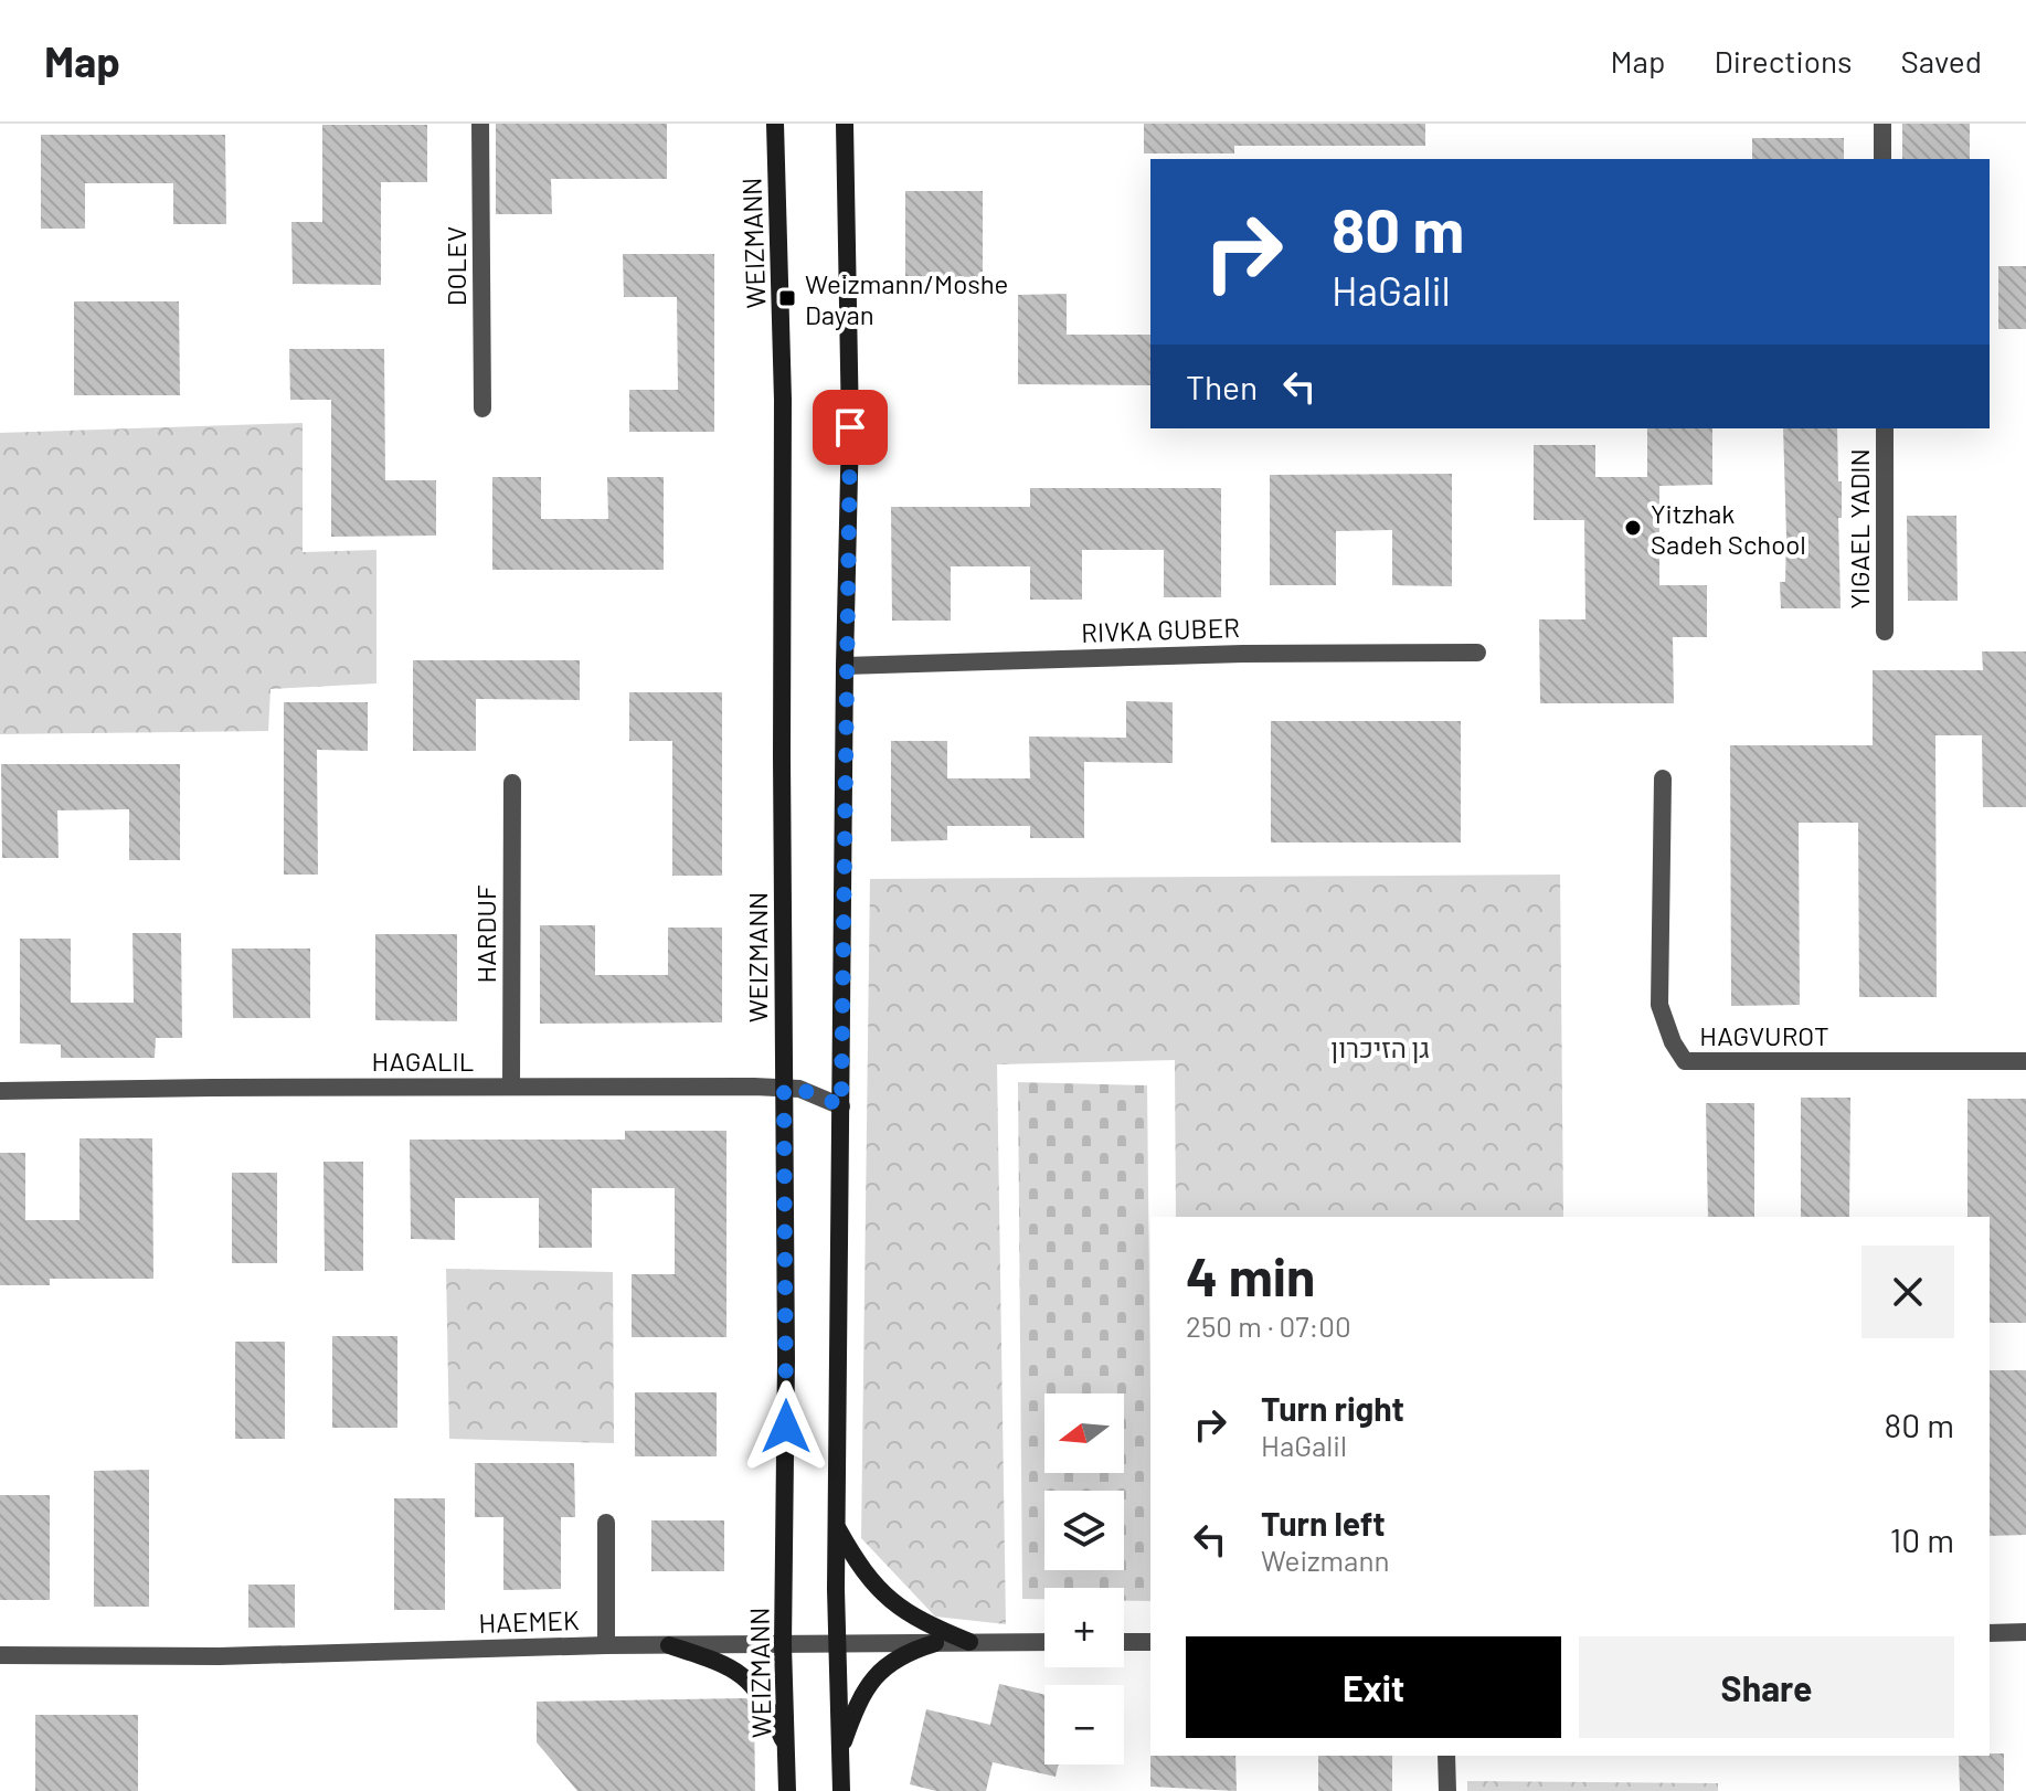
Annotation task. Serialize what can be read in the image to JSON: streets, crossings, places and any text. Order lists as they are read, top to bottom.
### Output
{
  "streets": {
    "main road": ["WEIZMANN"],
    "street": [
      "DOLEV",
      "YIGAEL YADIN",
      "RIVKA GUBER",
      "HARDUF",
      "HAGVUROT",
      "HAGALIL",
      "HAEMEK"
    ]
  },
  "crossings": [
    ["WEIZMANN", "HAGALIL"],
    ["WEIZMANN", "HAEMEK"],
    ["HARDUF", "HAGALIL"]
  ],
  "parks": ["גן הזיכרון"],
  "places": {
    "transit": ["Weizmann/Moshe Dayan"],
    "other": ["Yitzhak Sadeh School"]
  },
  "north": "left",
  "page": {
    "header": "Map",
    "nav": ["Map", "Directions", "Saved"],
    "turn": ["80 m", "HaGalil"],
    "then": "Then",
    "heading": ["4 min", "250 m · 07:00"],
    "list": [
      {
        "name": "Turn right",
        "note": "HaGalil",
        "value": "80 m"
      },
      {
        "name": "Turn left",
        "note": "Weizmann",
        "value": "10 m"
      }
    ],
    "map_buttons": ["+", "−"],
    "buttons": ["Exit", "Share"]
  }
}
